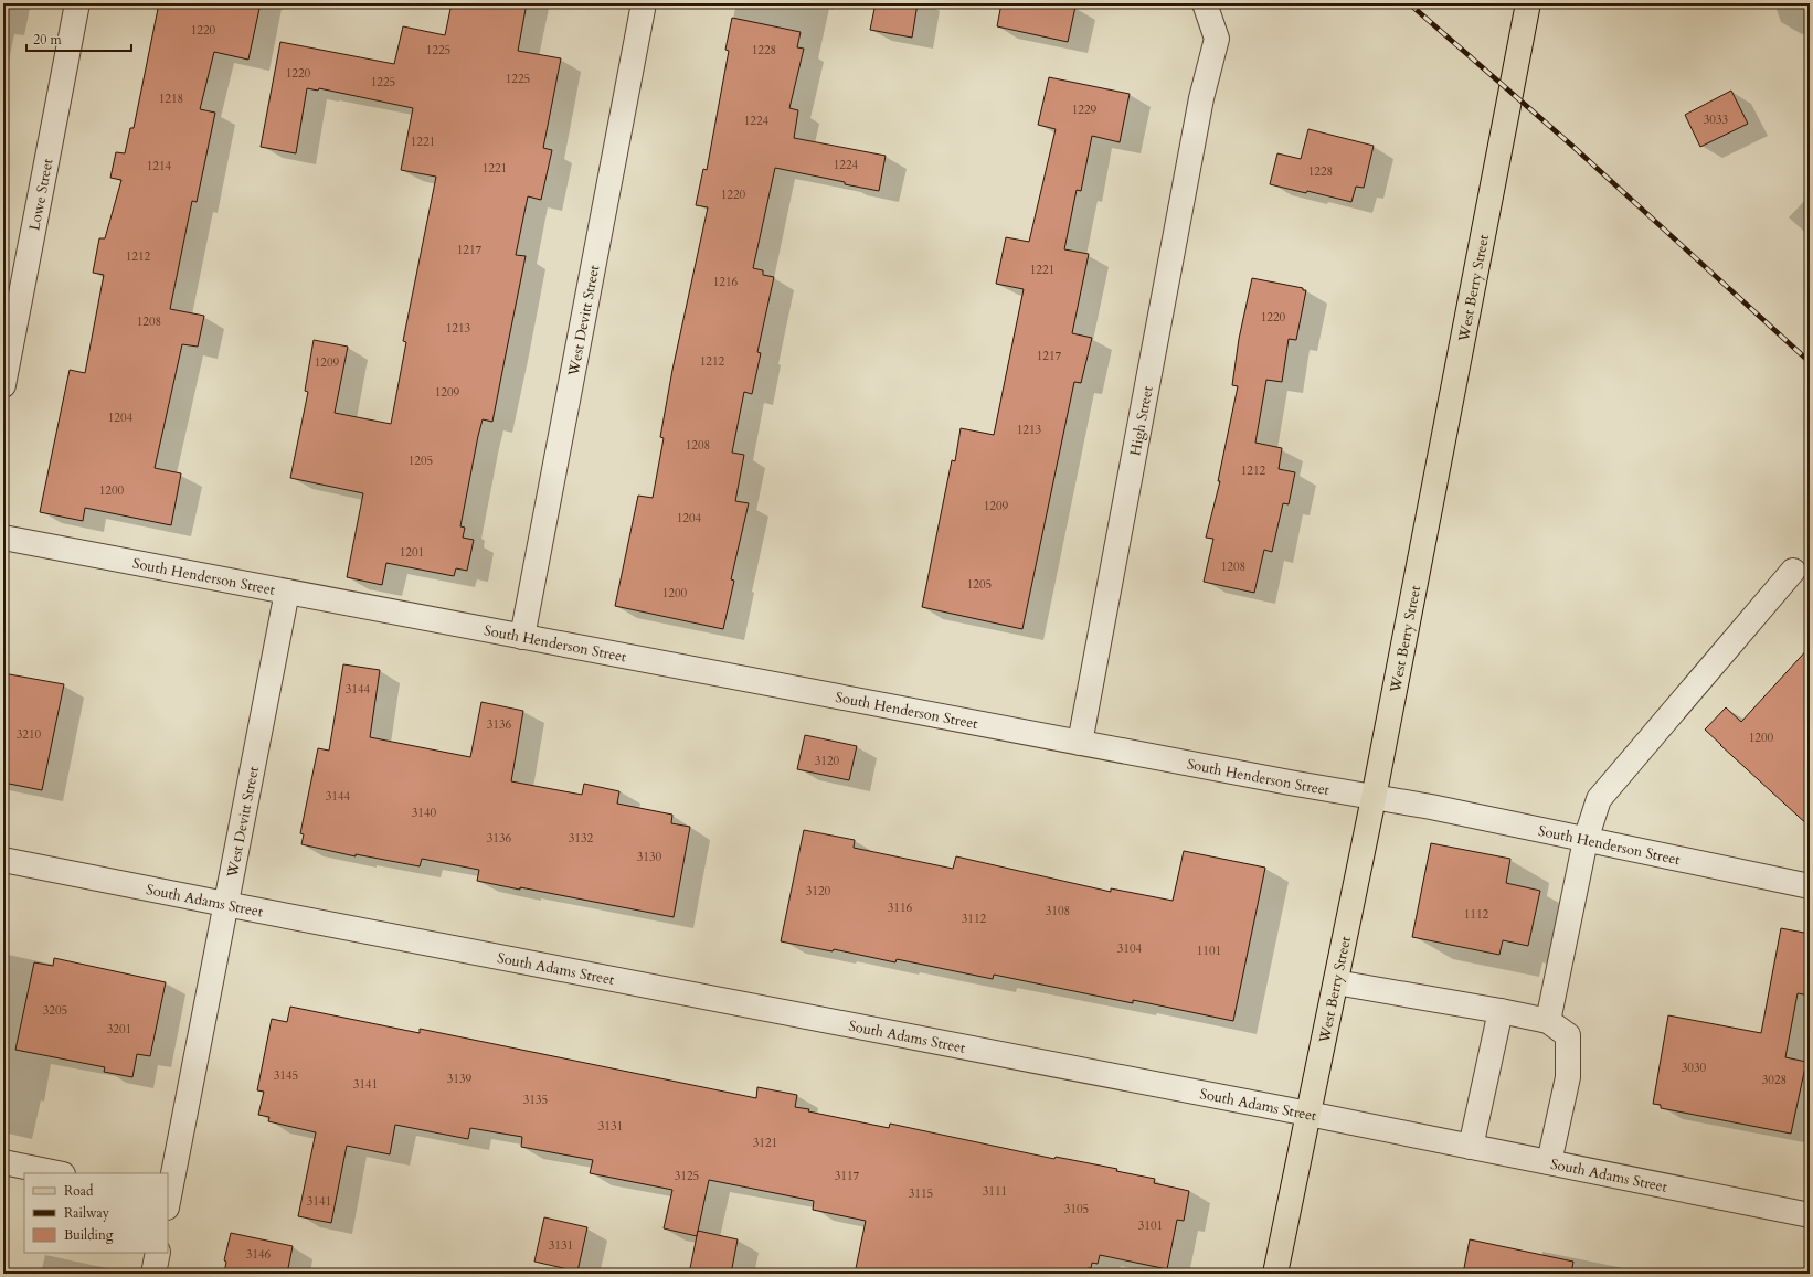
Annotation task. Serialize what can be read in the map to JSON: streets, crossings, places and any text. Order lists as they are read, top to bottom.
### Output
{
  "streets": {
    "main road": ["West Berry Street"],
    "street": [
      "Lowe Street",
      "West Devitt Street",
      "High Street",
      "South Henderson Street",
      "South Adams Street"
    ]
  },
  "crossings": [
    ["West Berry Street", "South Henderson Street"],
    ["West Berry Street", "South Adams Street"],
    ["West Devitt Street", "South Henderson Street"],
    ["West Devitt Street", "South Adams Street"],
    ["High Street", "South Henderson Street"]
  ],
  "house_numbers": [
    "1220",
    "1225",
    "1228",
    "1220",
    "1225",
    "1225",
    "1218",
    "1229",
    "3033",
    "1224",
    "1221",
    "1224",
    "1214",
    "1221",
    "1228",
    "1220",
    "1217",
    "1212",
    "1221",
    "1216",
    "1220",
    "1208",
    "1213",
    "1217",
    "1212",
    "1209",
    "1209",
    "1204",
    "1213",
    "1208",
    "1205",
    "1212",
    "1200",
    "1209",
    "1204",
    "1201",
    "1208",
    "1205",
    "1200",
    "3144",
    "3136",
    "3210",
    "1200",
    "3120",
    "3144",
    "3140",
    "3136",
    "3132",
    "3130",
    "3120",
    "3116",
    "3108",
    "1112",
    "3112",
    "3104",
    "1101",
    "3205",
    "3201",
    "3030",
    "3145",
    "3139",
    "3028",
    "3141",
    "3135",
    "3131",
    "3121",
    "3125",
    "3117",
    "3111",
    "3115",
    "3141",
    "3105",
    "3101",
    "3131",
    "3146"
  ],
  "legend": ["Road", "Railway", "Building"],
  "scale_bar": "20 m"
}
